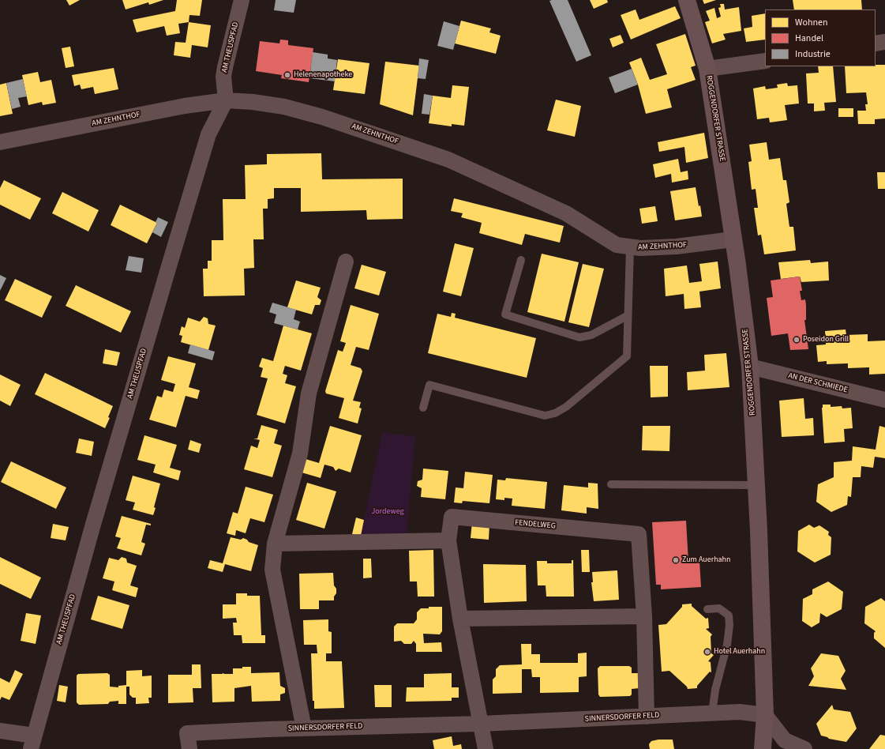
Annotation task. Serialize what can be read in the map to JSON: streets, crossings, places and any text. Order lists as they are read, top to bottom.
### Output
{
  "streets": {
    "main road": ["ROGGENDORFER STRASSE"],
    "street": [
      "AM THEUSPFAD",
      "AM ZEHNTHOF",
      "AN DER SCHMIEDE",
      "FENDELWEG",
      "SINNERSDORFER FELD"
    ]
  },
  "crossings": [
    ["AM THEUSPFAD", "AM ZEHNTHOF"],
    ["ROGGENDORFER STRASSE", "AM ZEHNTHOF"],
    ["ROGGENDORFER STRASSE", "AN DER SCHMIEDE"],
    ["ROGGENDORFER STRASSE", "SINNERSDORFER FELD"],
    ["FENDELWEG", "SINNERSDORFER FELD"]
  ],
  "parks": ["Jordeweg"],
  "places": [
    "Helenenapotheke",
    "Poseidon Grill",
    "Zum Auerhahn",
    "Hotel Auerhahn"
  ],
  "legend": ["Wohnen", "Handel", "Industrie"]
}
